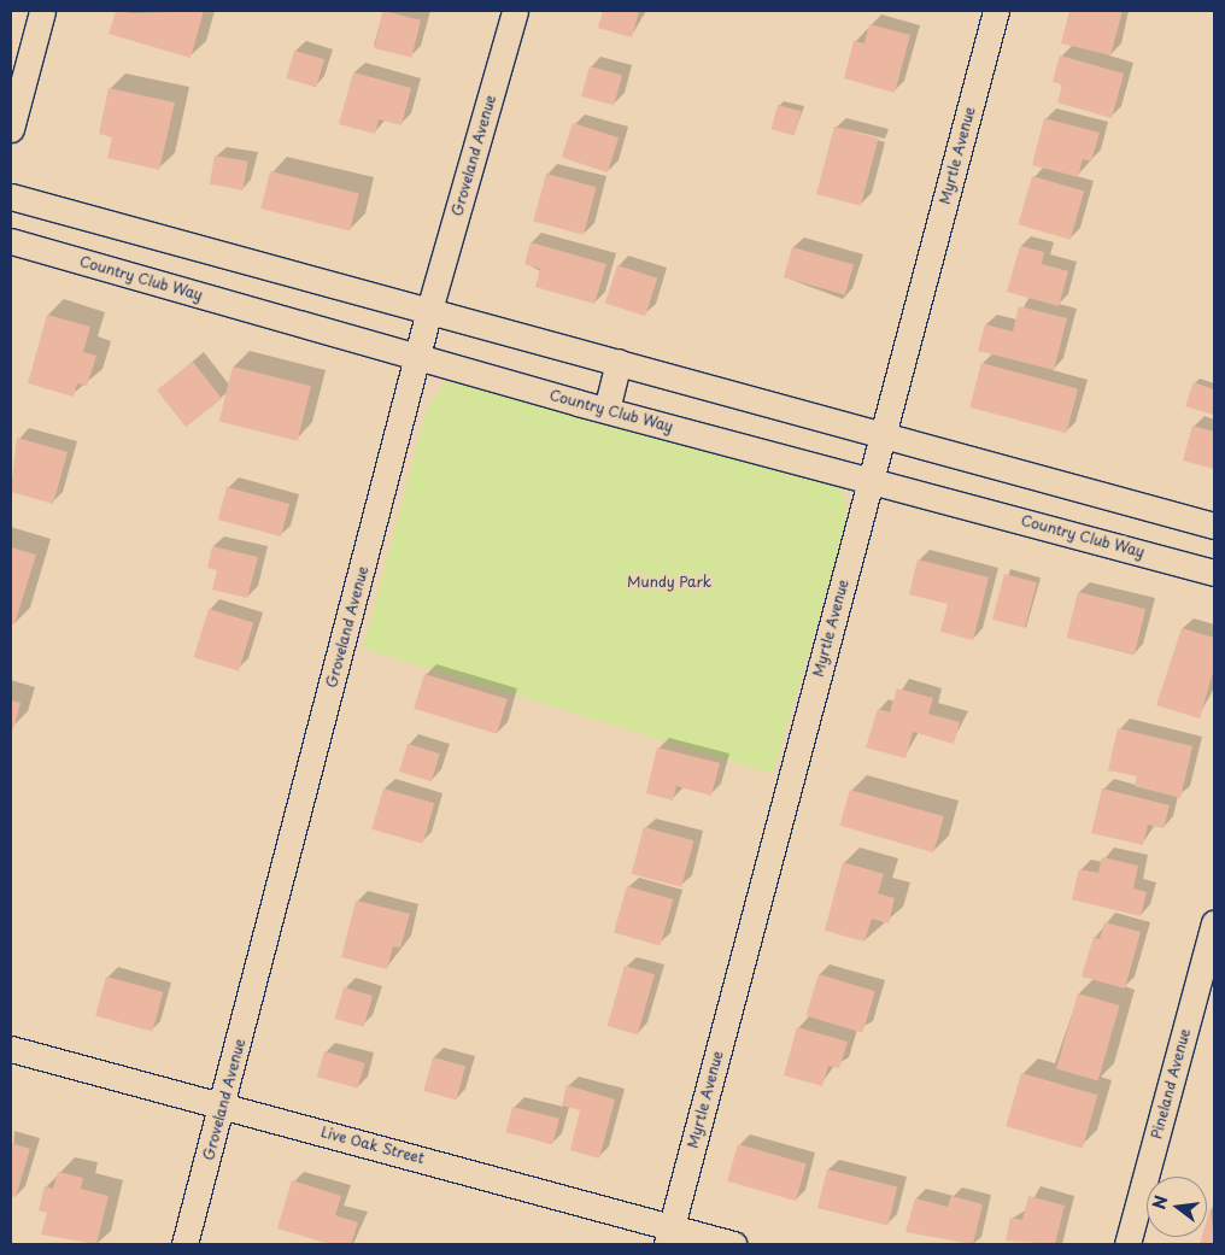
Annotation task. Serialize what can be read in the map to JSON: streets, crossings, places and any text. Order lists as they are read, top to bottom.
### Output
{
  "streets": {
    "street": [
      "Groveland Avenue",
      "Myrtle Avenue",
      "Country Club Way",
      "Pineland Avenue",
      "Live Oak Street"
    ]
  },
  "crossings": [
    ["Groveland Avenue", "Country Club Way"],
    ["Groveland Avenue", "Live Oak Street"],
    ["Myrtle Avenue", "Country Club Way"],
    ["Myrtle Avenue", "Live Oak Street"]
  ],
  "parks": ["Mundy Park"],
  "north": "left"
}
